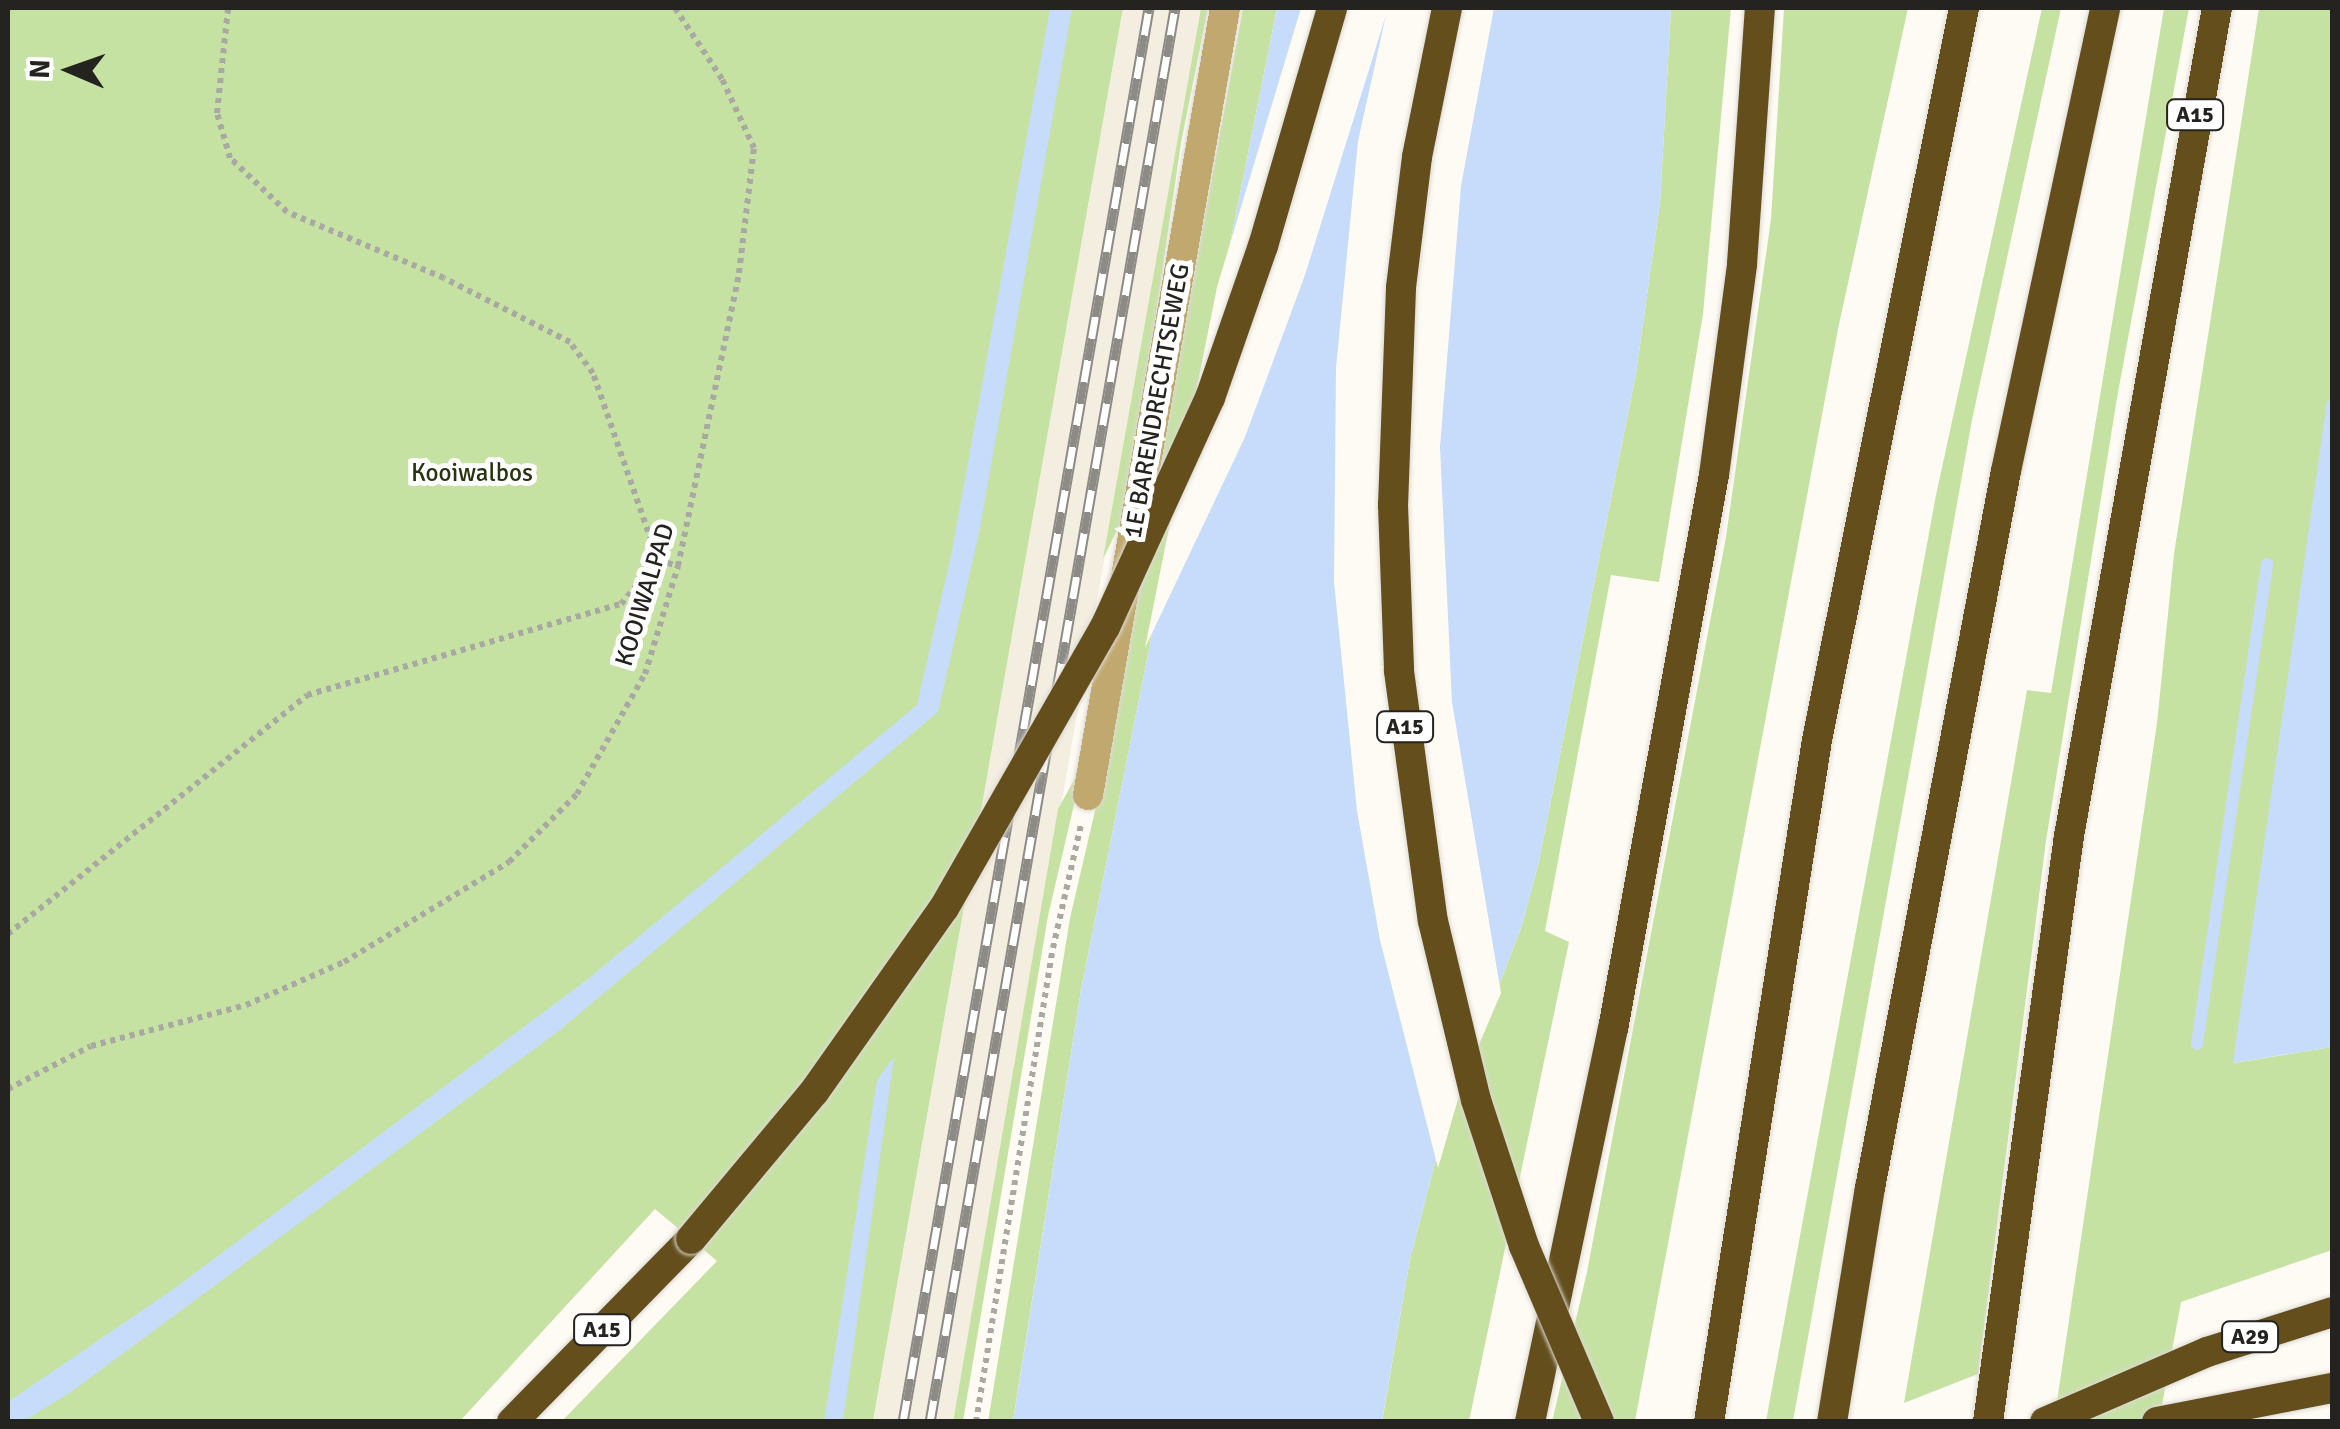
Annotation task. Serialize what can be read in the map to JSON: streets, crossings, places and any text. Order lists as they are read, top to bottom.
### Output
{
  "streets": {
    "highway": ["A15", "A29"],
    "lane": ["1E BARENDRECHTSEWEG"],
    "path": ["KOOIWALPAD"]
  },
  "parks": ["Kooiwalbos"],
  "north": "left"
}
